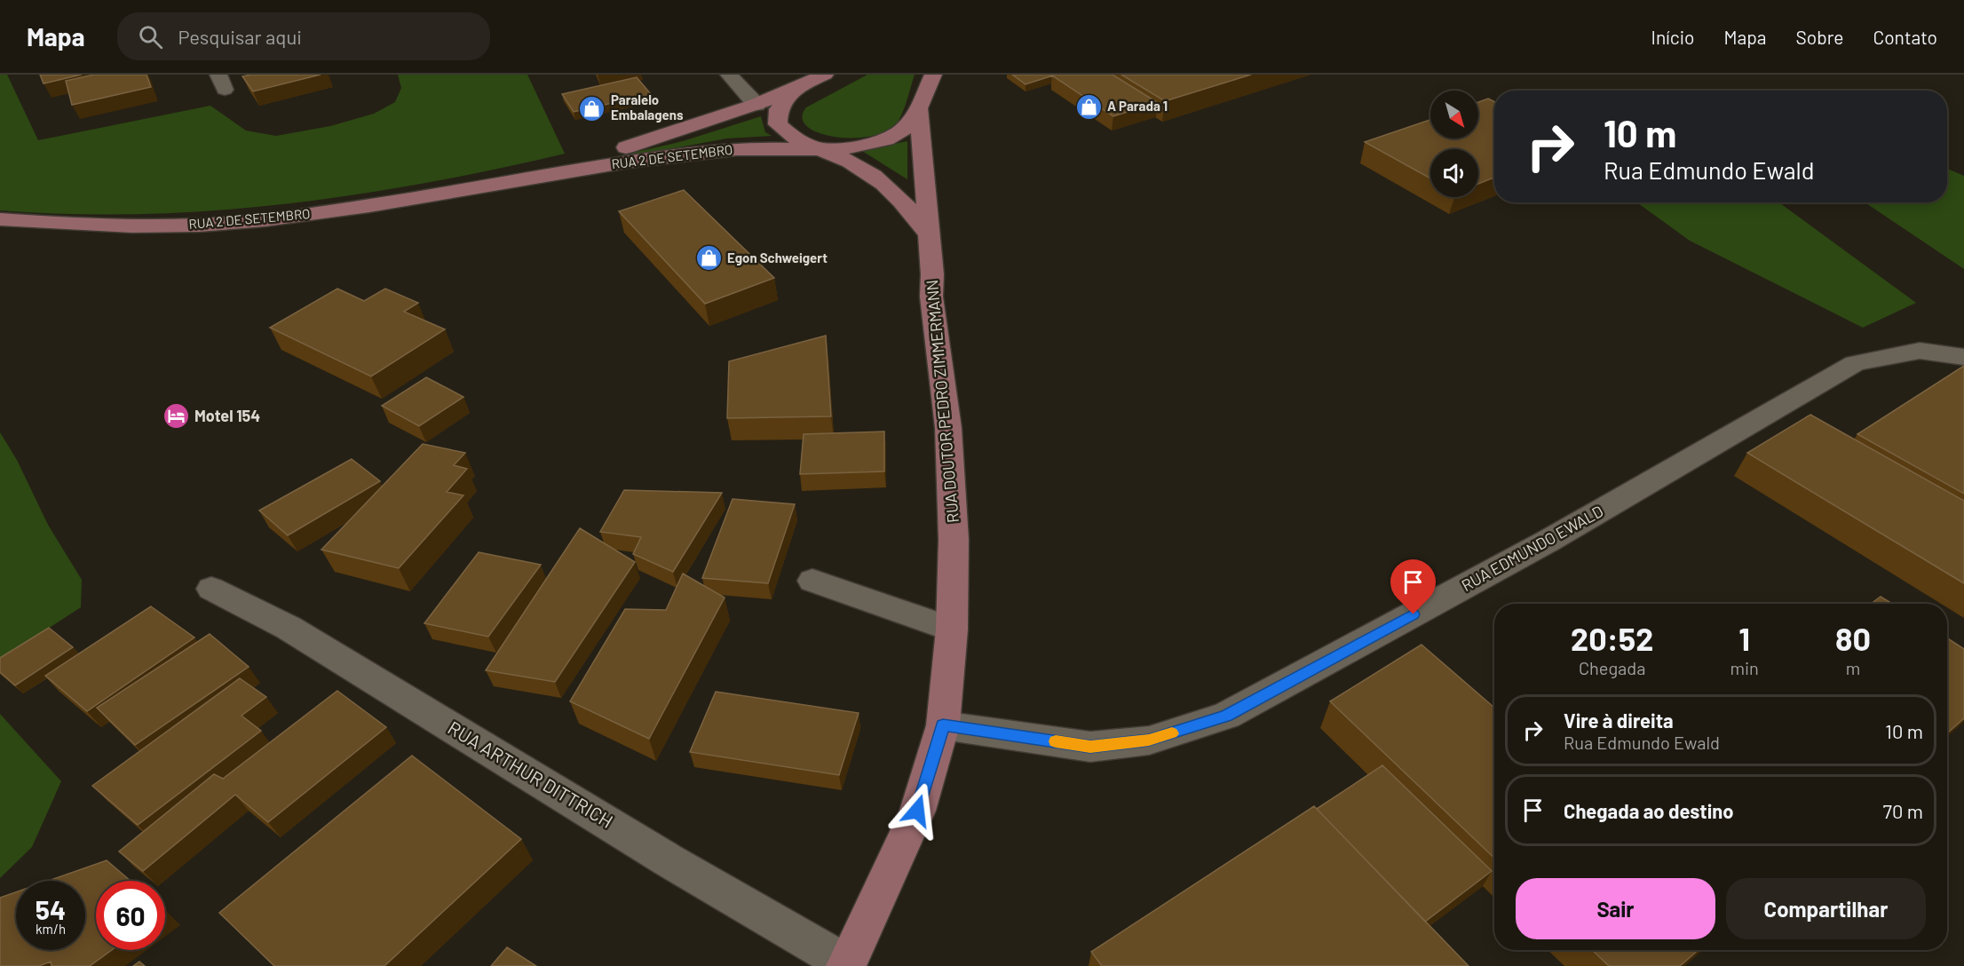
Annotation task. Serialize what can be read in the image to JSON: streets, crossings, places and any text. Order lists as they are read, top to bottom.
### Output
{
  "streets": {
    "main road": ["RUA 2 DE SETEMBRO", "RUA DOUTOR PEDRO ZIMMERMANN"],
    "street": ["RUA EDMUNDO EWALD", "RUA ARTHUR DITTRICH"]
  },
  "crossings": [
    ["RUA 2 DE SETEMBRO", "RUA DOUTOR PEDRO ZIMMERMANN"],
    ["RUA DOUTOR PEDRO ZIMMERMANN", "RUA EDMUNDO EWALD"],
    ["RUA DOUTOR PEDRO ZIMMERMANN", "RUA ARTHUR DITTRICH"]
  ],
  "places": {
    "shop": ["A Parada 1", "Paralelo Embalagens", "Egon Schweigert"],
    "hotel": ["Motel 154"]
  },
  "north": "bottom right",
  "page": {
    "header": "Mapa",
    "search": "Pesquisar aqui",
    "nav": [
      "Início",
      "Mapa",
      "Sobre",
      "Contato"
    ],
    "turn": ["10 m", "Rua Edmundo Ewald"],
    "eta": [
      "20:52",
      "Chegada",
      "1",
      "min",
      "80",
      "m"
    ],
    "list": [
      {
        "name": "Vire à direita",
        "note": "Rua Edmundo Ewald",
        "value": "10 m"
      },
      {
        "name": "Chegada ao destino",
        "value": "70 m"
      }
    ],
    "buttons": ["Sair", "Compartilhar"],
    "speed": "54 km/h",
    "limit": "60"
  }
}
